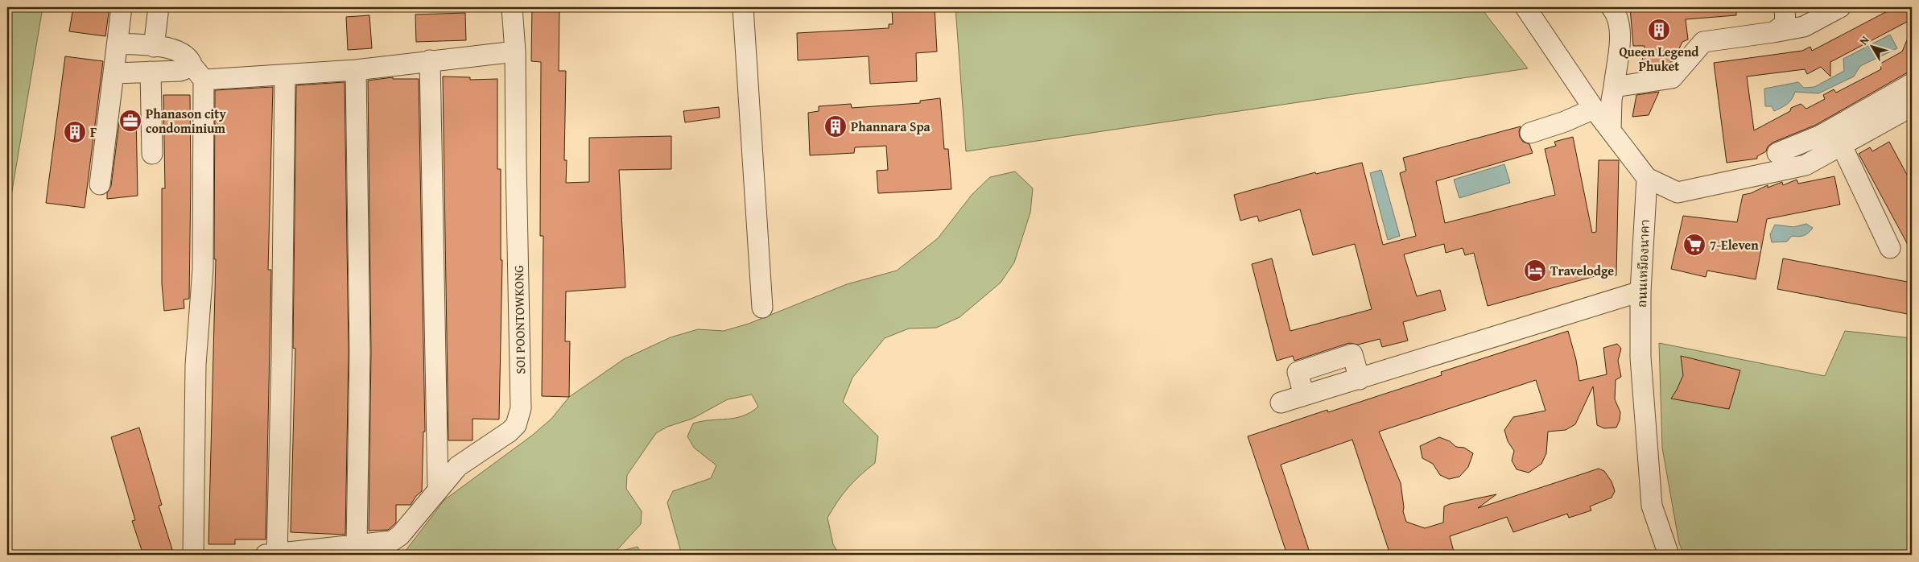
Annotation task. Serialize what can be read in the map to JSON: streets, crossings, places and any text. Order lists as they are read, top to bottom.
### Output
{
  "streets": {
    "street": ["ถนนเหมืองนาคา", "SOI POONTOWKONG"]
  },
  "places": {
    "building": ["Queen Legend Phuket", "Phannara Spa", "F"],
    "office": ["Phanason city condominium"],
    "supermarket": ["7-Eleven"],
    "hotel": ["Travelodge"]
  },
  "north": "top left"
}
